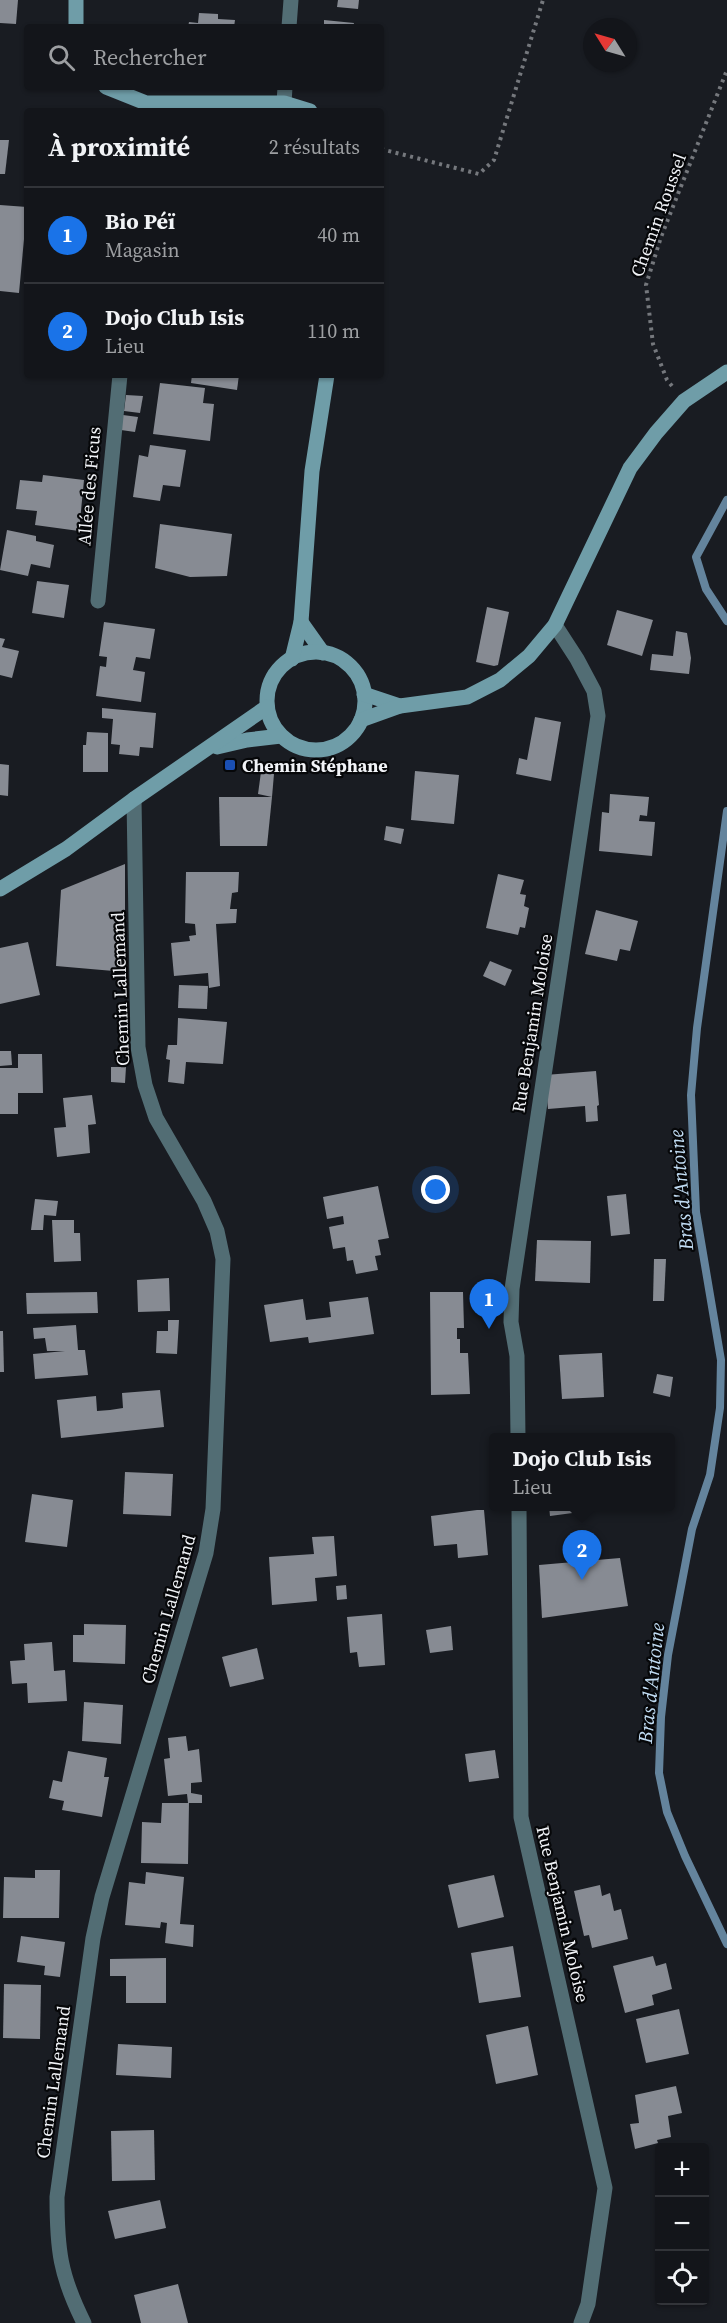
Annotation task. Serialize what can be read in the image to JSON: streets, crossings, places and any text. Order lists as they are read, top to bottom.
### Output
{
  "streets": {
    "street": ["Allée des Ficus", "Chemin Lallemand", "Rue Benjamin Moloise"],
    "path": ["Chemin Roussel"]
  },
  "water": ["Bras d'Antoine"],
  "places": {
    "transit": ["Chemin Stéphane"]
  },
  "north": "top left",
  "page": {
    "search": "Rechercher",
    "heading": ["À proximité", "2 résultats"],
    "list": [
      {
        "mark": "1",
        "name": "Bio Péï",
        "note": "Magasin",
        "value": "40 m"
      },
      {
        "mark": "2",
        "name": "Dojo Club Isis",
        "note": "Lieu",
        "value": "110 m"
      }
    ],
    "pins": ["1", "2"],
    "popup": ["Dojo Club Isis", "Lieu"],
    "map_buttons": ["+", "−"]
  }
}
